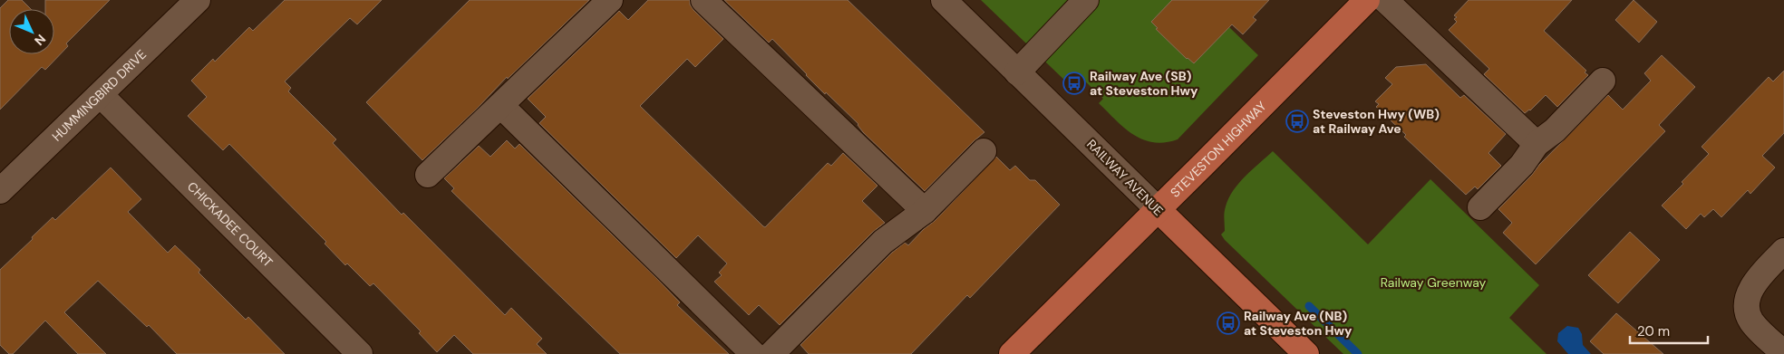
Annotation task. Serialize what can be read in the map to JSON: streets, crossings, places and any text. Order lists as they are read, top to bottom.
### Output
{
  "streets": {
    "main road": ["STEVESTON HIGHWAY", "RAILWAY AVENUE"],
    "street": ["HUMMINGBIRD DRIVE", "CHICKADEE COURT"]
  },
  "crossings": [
    ["HUMMINGBIRD DRIVE", "CHICKADEE COURT"],
    ["STEVESTON HIGHWAY", "RAILWAY AVENUE"]
  ],
  "parks": ["Railway Greenway"],
  "places": {
    "bus stop": ["Railway Ave (SB) at Steveston Hwy", "Steveston Hwy (WB) at Railway Ave", "Railway Ave (NB) at Steveston Hwy"]
  },
  "scale_bar": "20 m",
  "north": "bottom right"
}
